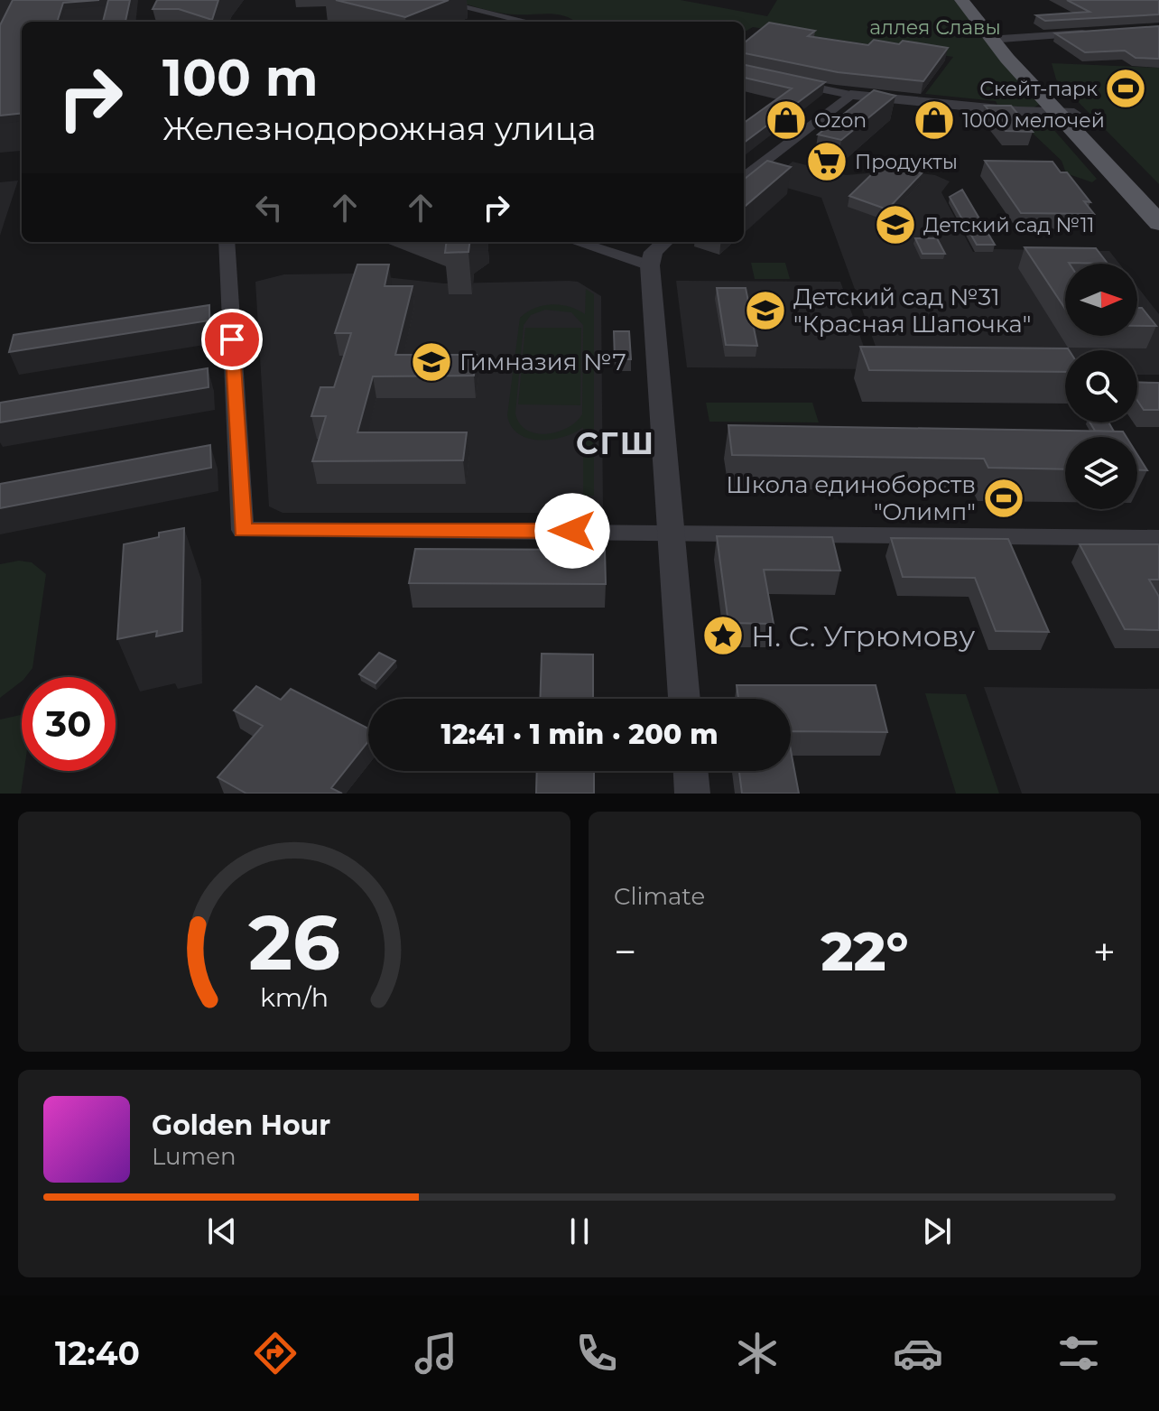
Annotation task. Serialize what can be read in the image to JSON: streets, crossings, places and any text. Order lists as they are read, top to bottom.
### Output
{
  "districts": ["СГШ"],
  "parks": ["аллея Славы"],
  "places": {
    "sports": ["Скейт-парк", "Школа единоборств \"Олимп\""],
    "shop": ["Ozon", "1000 мелочей"],
    "supermarket": ["Продукты"],
    "school or university": ["Детский сад №11", "Детский сад №31 \"Красная Шапочка\"", "Гимназия №7"],
    "place": ["Н. С. Угрюмову"]
  },
  "north": "right",
  "page": {
    "turn": ["100 m", "Железнодорожная улица"],
    "limit": "30",
    "trip": "12:41 · 1 min · 200 m",
    "tile": "Climate",
    "heat": ["−", "22°", "+"],
    "song": ["Golden Hour", "Lumen"],
    "tabs": "12:40",
    "gauge": ["26", "km/h"]
  }
}
